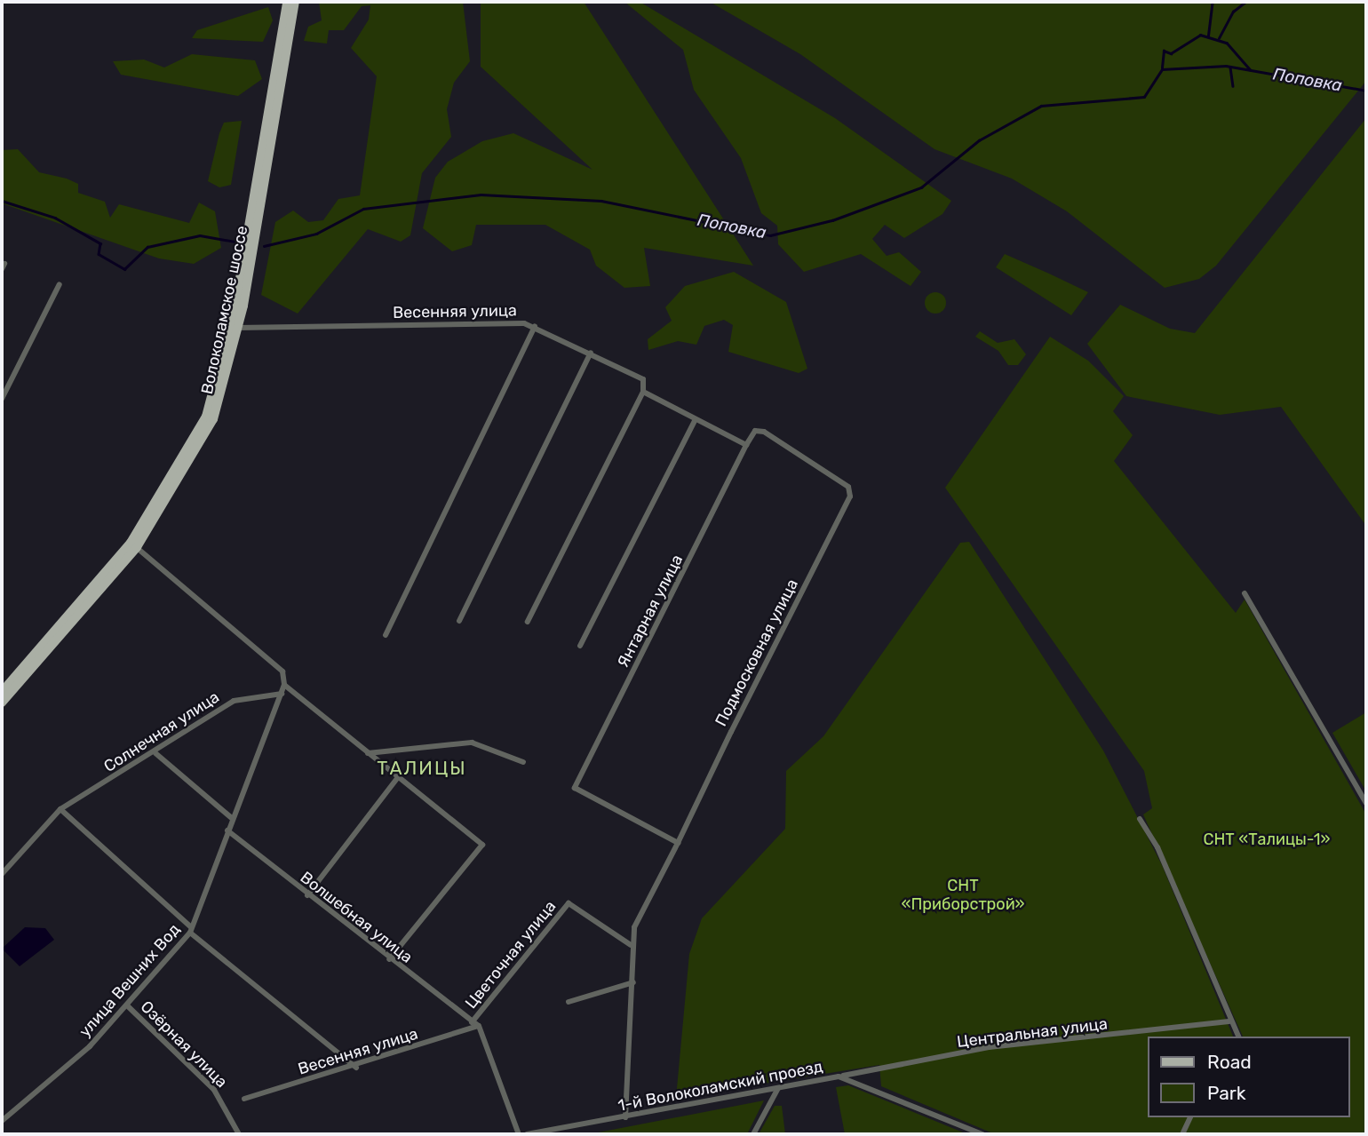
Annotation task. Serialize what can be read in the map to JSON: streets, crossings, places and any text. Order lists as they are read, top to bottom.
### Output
{
  "streets": {
    "main road": ["Волоколамское шоссе"],
    "street": [
      "Весенняя улица",
      "Янтарная улица",
      "Подмосковная улица",
      "Солнечная улица",
      "Волшебная улица",
      "Цветочная улица",
      "улица Вешних Вод",
      "Центральная улица",
      "Озёрная улица",
      "1-й Волоколамский проезд"
    ]
  },
  "crossings": [
    ["Волоколамское шоссе", "Весенняя улица"],
    ["Весенняя улица", "Янтарная улица"],
    ["Весенняя улица", "Подмосковная улица"],
    ["Весенняя улица", "Волшебная улица"],
    ["Янтарная улица", "Подмосковная улица"],
    ["Подмосковная улица", "Цветочная улица"],
    ["Солнечная улица", "улица Вешних Вод"],
    ["Волшебная улица", "Цветочная улица"],
    ["Волшебная улица", "улица Вешних Вод"],
    ["улица Вешних Вод", "Озёрная улица"],
    ["Центральная улица", "1-й Волоколамский проезд"]
  ],
  "districts": ["ТАЛИЦЫ"],
  "water": ["Поповка"],
  "parks": ["СНТ «Талицы-1»", "СНТ «Приборстрой»"],
  "legend": ["Road", "Park"]
}
